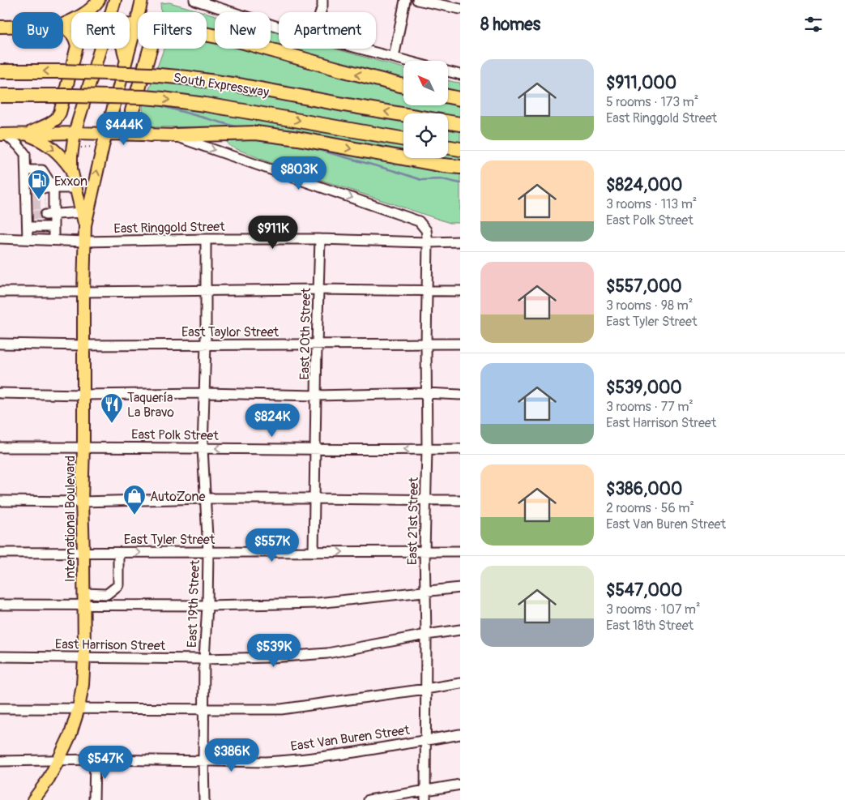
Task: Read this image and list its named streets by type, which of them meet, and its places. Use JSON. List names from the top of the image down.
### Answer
{
  "streets": {
    "highway": ["South Expressway"],
    "main road": ["International Boulevard"],
    "street": [
      "East Ringgold Street",
      "East Taylor Street",
      "East 20th Street",
      "East Polk Street",
      "East 21st Street",
      "East Tyler Street",
      "East 19th Street",
      "East Harrison Street",
      "East Van Buren Street"
    ]
  },
  "crossings": [
    ["East Ringgold Street", "East 20th Street"],
    ["East Ringgold Street", "International Boulevard"],
    ["East Ringgold Street", "East 21st Street"],
    ["East Ringgold Street", "East 19th Street"],
    ["East Taylor Street", "East 20th Street"],
    ["East Taylor Street", "International Boulevard"],
    ["East Taylor Street", "East 21st Street"],
    ["East Taylor Street", "East 19th Street"],
    ["East 20th Street", "East Polk Street"],
    ["East 20th Street", "East Tyler Street"],
    ["East Polk Street", "International Boulevard"],
    ["East Polk Street", "East 21st Street"],
    ["East Polk Street", "East 19th Street"],
    ["International Boulevard", "East Tyler Street"],
    ["International Boulevard", "East Harrison Street"],
    ["International Boulevard", "East Van Buren Street"],
    ["East 21st Street", "East Tyler Street"],
    ["East 21st Street", "East Harrison Street"],
    ["East 21st Street", "East Van Buren Street"],
    ["East Tyler Street", "East 19th Street"],
    ["East 19th Street", "East Harrison Street"],
    ["East 19th Street", "East Van Buren Street"]
  ],
  "places": {
    "fuel station": ["Exxon"],
    "restaurant": ["Taquería La Bravo"],
    "shop": ["AutoZone"]
  },
  "north": "top left",
  "page": {
    "heading": "8 homes",
    "chip": [
      "Buy",
      "Rent",
      "Filters",
      "New",
      "Apartment"
    ],
    "list": [
      {
        "name": "$911,000",
        "note": "5 rooms · 173 m² · East Ringgold Street"
      },
      {
        "name": "$824,000",
        "note": "3 rooms · 113 m² · East Polk Street"
      },
      {
        "name": "$557,000",
        "note": "3 rooms · 98 m² · East Tyler Street"
      },
      {
        "name": "$539,000",
        "note": "3 rooms · 77 m² · East Harrison Street"
      },
      {
        "name": "$386,000",
        "note": "2 rooms · 56 m² · East Van Buren Street"
      },
      {
        "name": "$547,000",
        "note": "3 rooms · 107 m² · East 18th Street"
      }
    ],
    "price": [
      "$444K",
      "$803K",
      "$911K",
      "$824K",
      "$557K",
      "$539K",
      "$386K",
      "$547K"
    ]
  }
}
